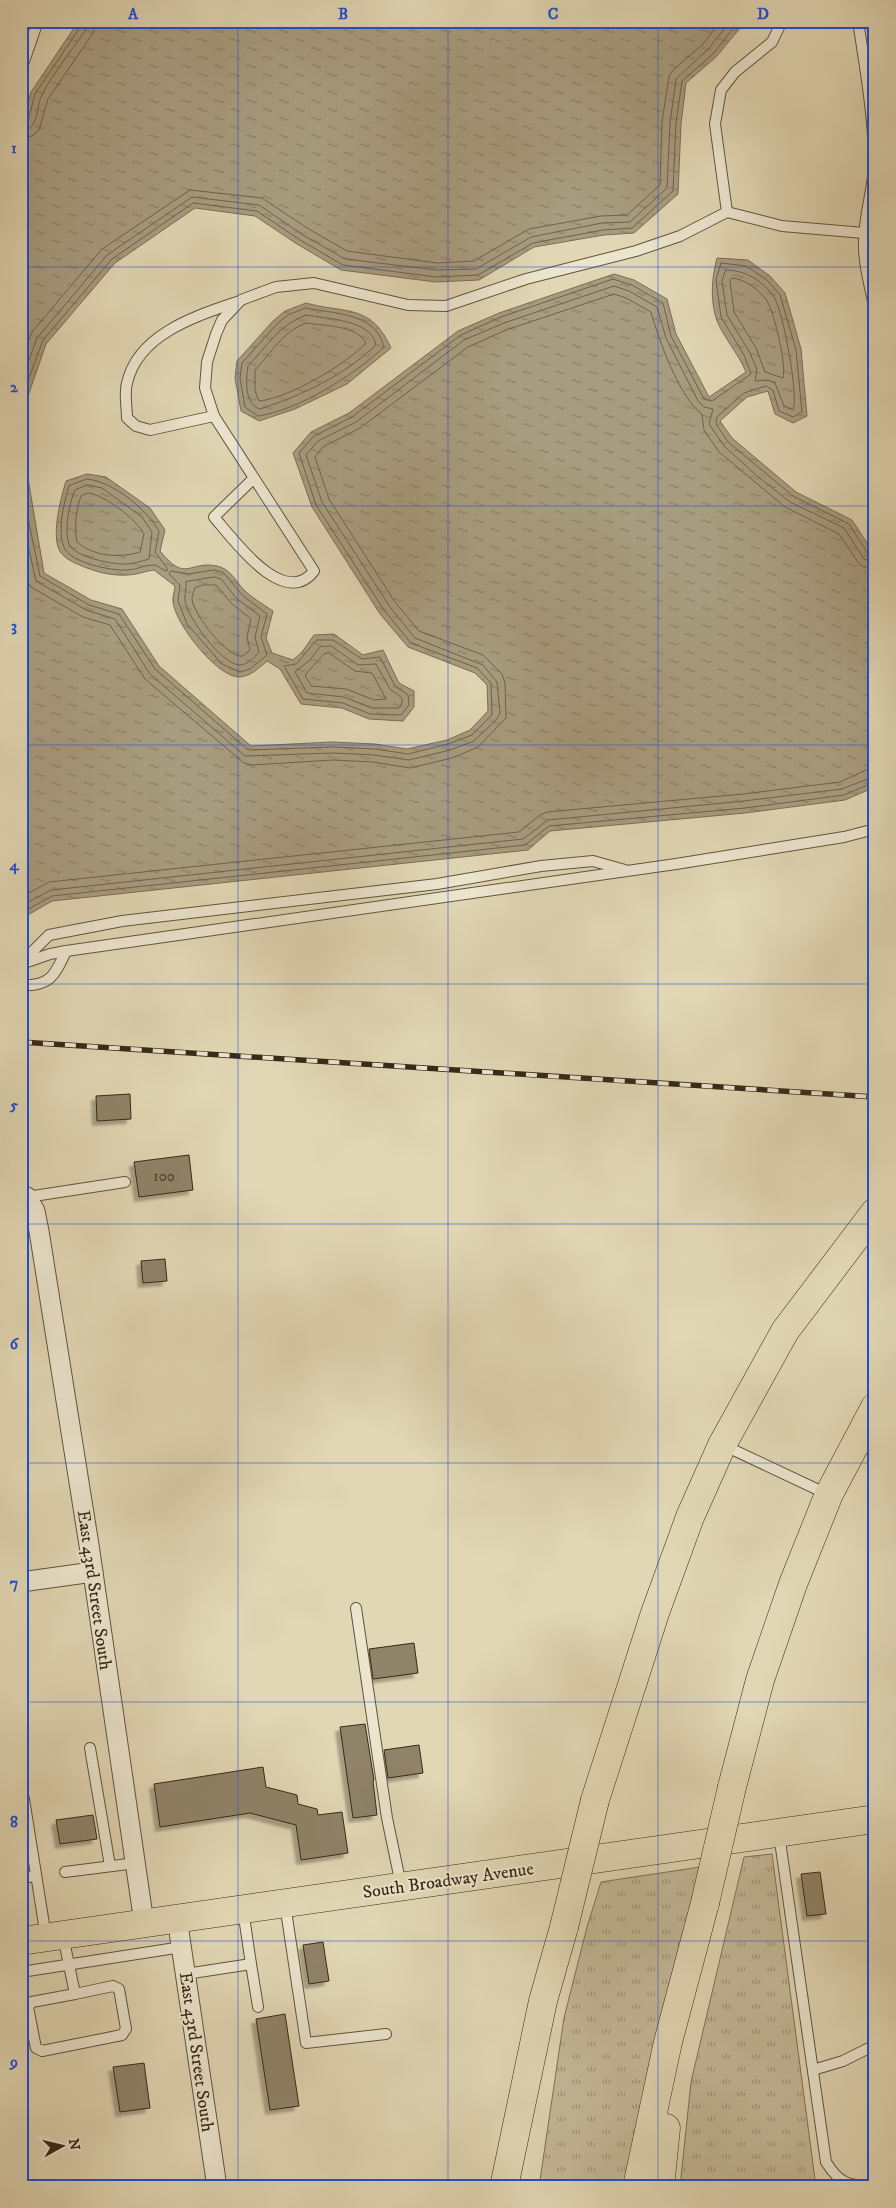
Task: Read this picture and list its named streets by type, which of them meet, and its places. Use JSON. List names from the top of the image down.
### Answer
{
  "streets": {
    "main road": ["South Broadway Avenue"],
    "street": ["East 43rd Street South"]
  },
  "crossings": [
    ["East 43rd Street South", "South Broadway Avenue"]
  ],
  "house_numbers": ["100"],
  "north": "right",
  "grid": {
    "columns": [
      "A",
      "B",
      "C",
      "D"
    ],
    "rows": [
      "1",
      "2",
      "3",
      "4",
      "5",
      "6",
      "7",
      "8",
      "9"
    ]
  }
}
